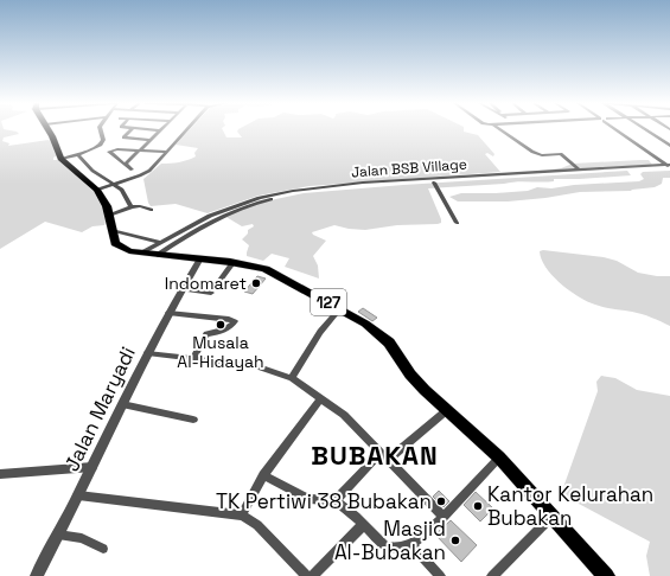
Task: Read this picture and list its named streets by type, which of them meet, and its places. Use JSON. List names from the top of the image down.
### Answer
{
  "streets": {
    "main road": ["127"],
    "street": ["Jalan BSB Village", "Jalan Maryadi"]
  },
  "crossings": [
    ["Jalan BSB Village", "127"],
    ["127", "Jalan Maryadi"]
  ],
  "districts": ["BUBAKAN"],
  "places": [
    "Indomaret",
    "Musala Al-Hidayah",
    "TK Pertiwi 38 Bubakan",
    "Kantor Kelurahan Bubakan",
    "Masjid Al-Bubakan"
  ]
}
